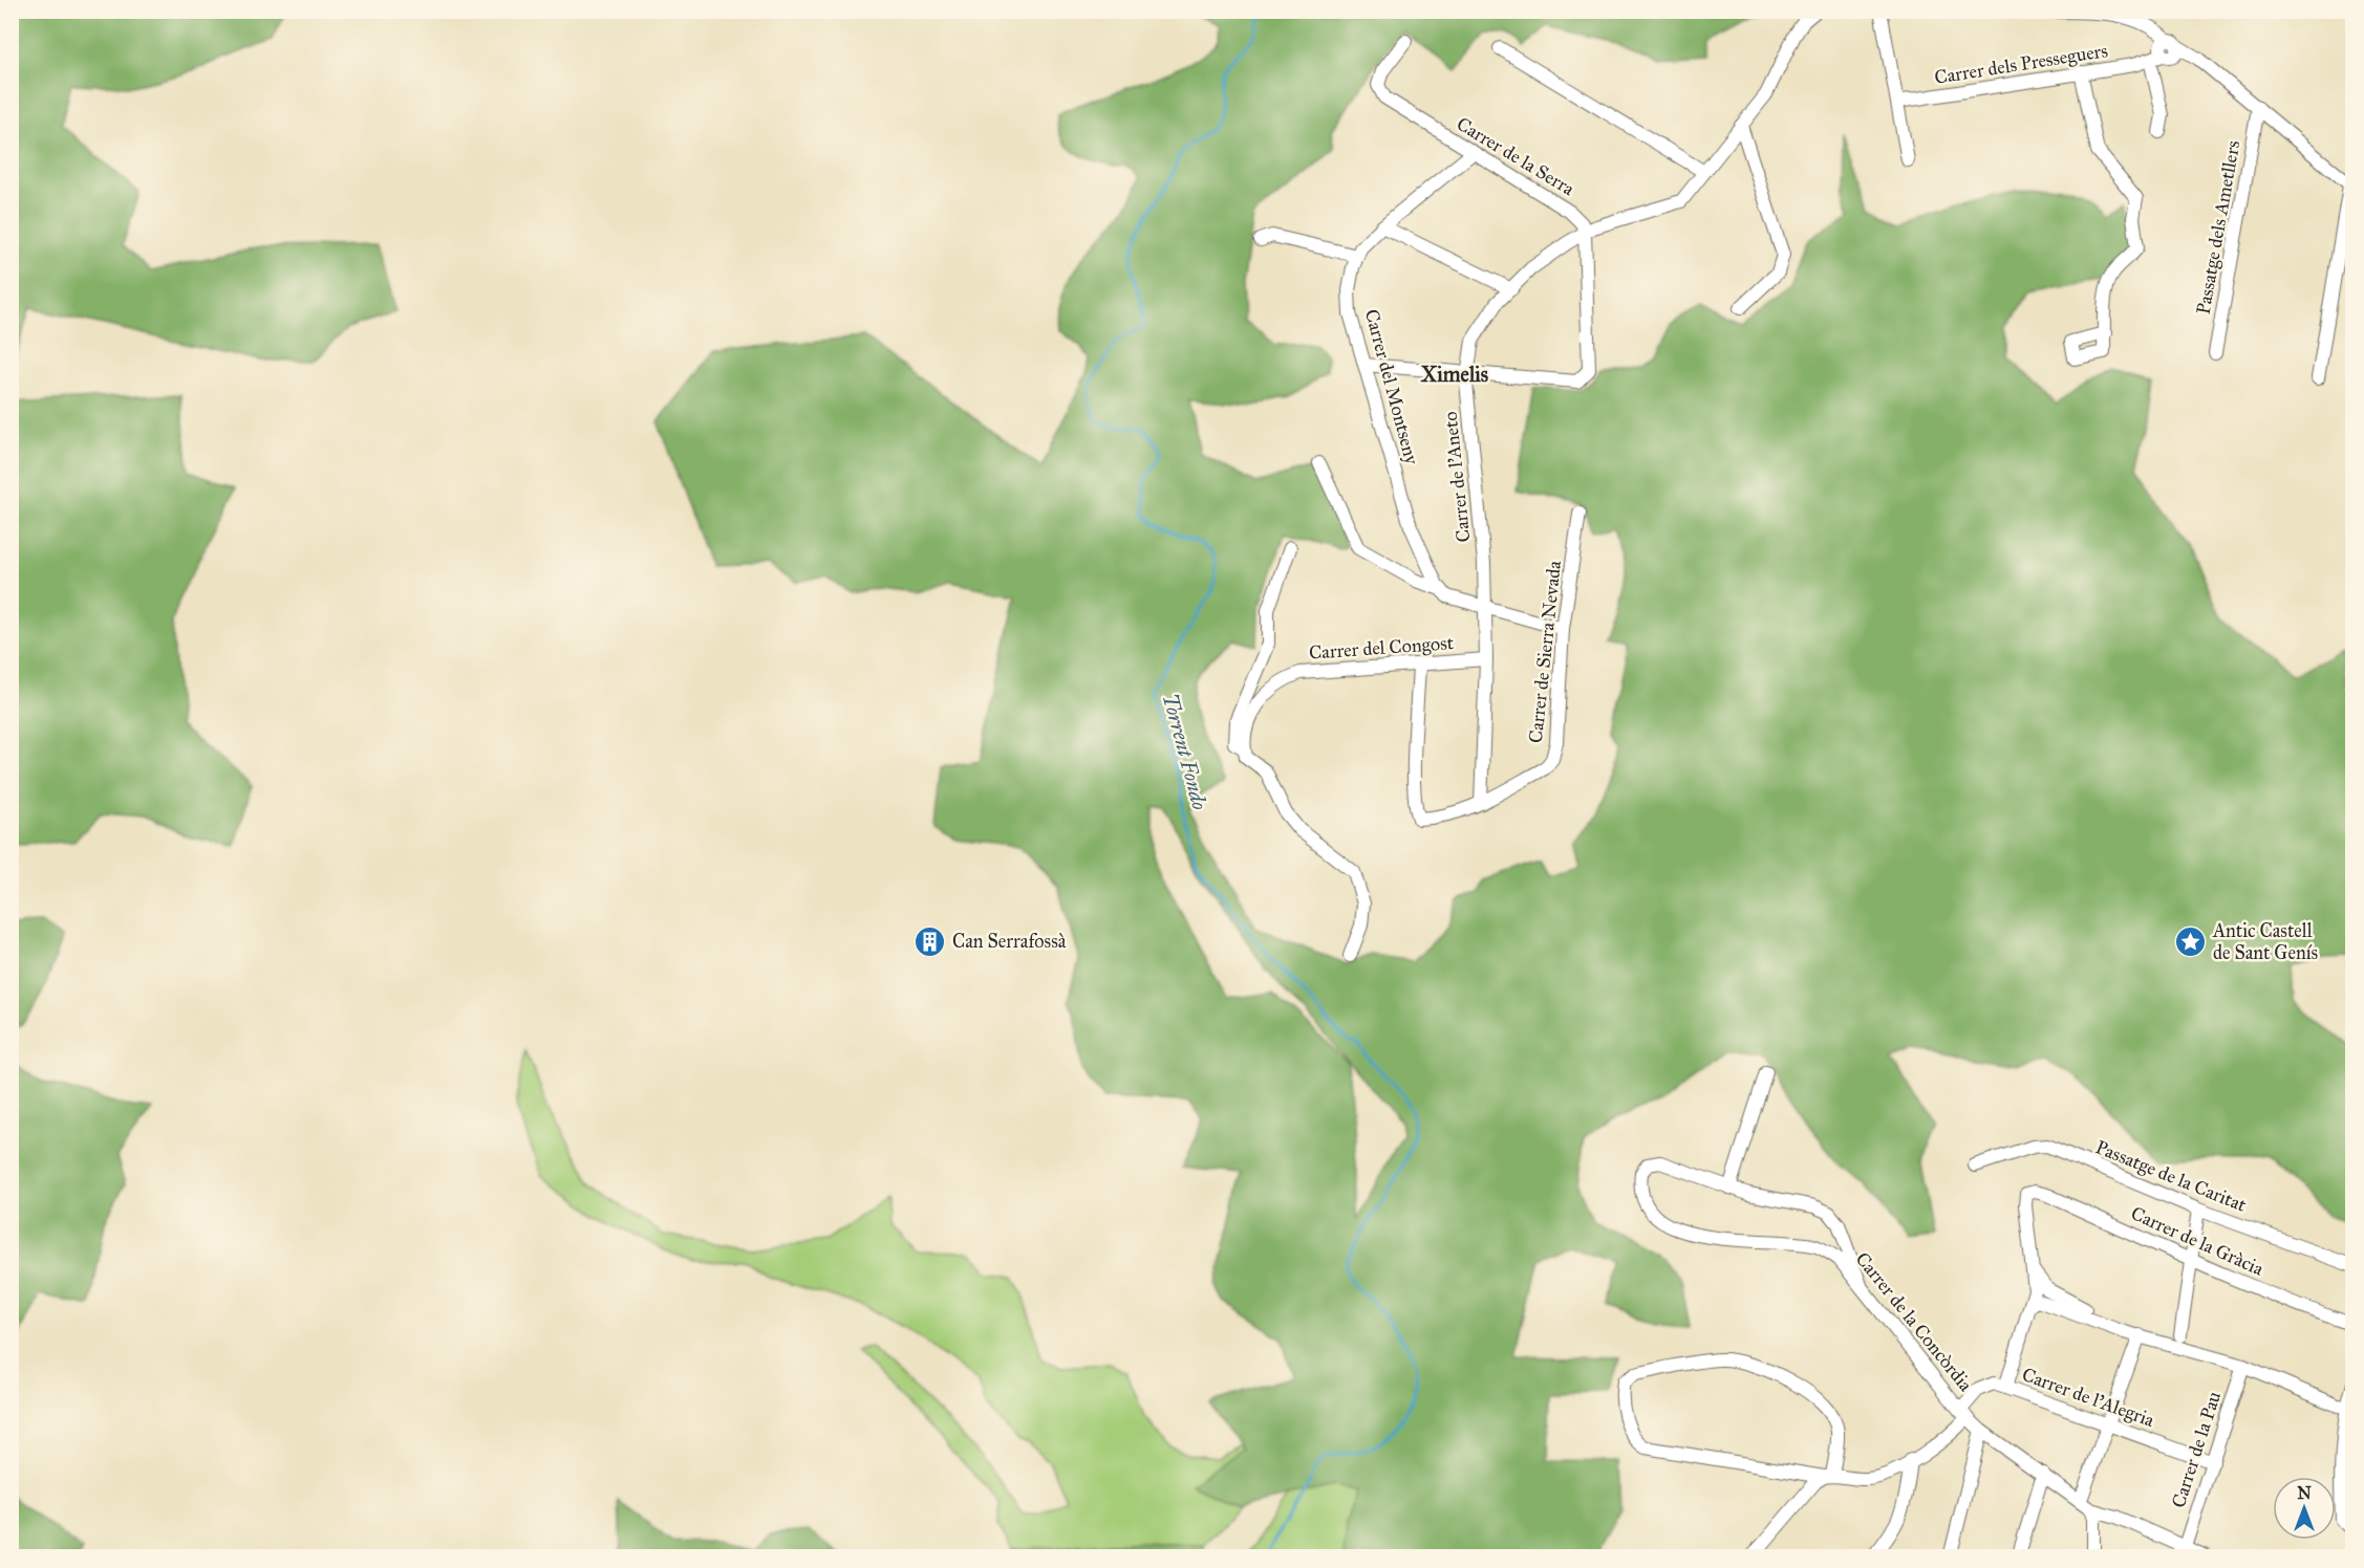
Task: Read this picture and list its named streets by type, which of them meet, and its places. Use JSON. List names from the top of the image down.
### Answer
{
  "streets": {
    "street": [
      "Carrer dels Presseguers",
      "Carrer de la Serra",
      "Passatge dels Ametllers",
      "Carrer del Montseny",
      "Carrer de l'Aneto",
      "Carrer del Congost",
      "Carrer de Sierra Nevada",
      "Passatge de la Caritat",
      "Carrer de la Gràcia",
      "Carrer de la Concòrdia",
      "Carrer de l'Alegria",
      "Carrer de la Pau"
    ]
  },
  "crossings": [
    ["Carrer de la Serra", "Carrer del Montseny"],
    ["Carrer de la Serra", "Carrer de l'Aneto"],
    ["Carrer de l'Aneto", "Carrer del Congost"],
    ["Carrer de l'Aneto", "Carrer de Sierra Nevada"],
    ["Carrer del Congost", "Carrer de Sierra Nevada"],
    ["Carrer de la Concòrdia", "Carrer de l'Alegria"],
    ["Carrer de la Concòrdia", "Carrer de la Pau"],
    ["Carrer de l'Alegria", "Carrer de la Pau"]
  ],
  "districts": ["Ximelis"],
  "water": ["Torrent Fondo"],
  "places": {
    "building": ["Can Serrafossà"],
    "place": ["Antic Castell de Sant Genís"]
  },
  "north": "top"
}
